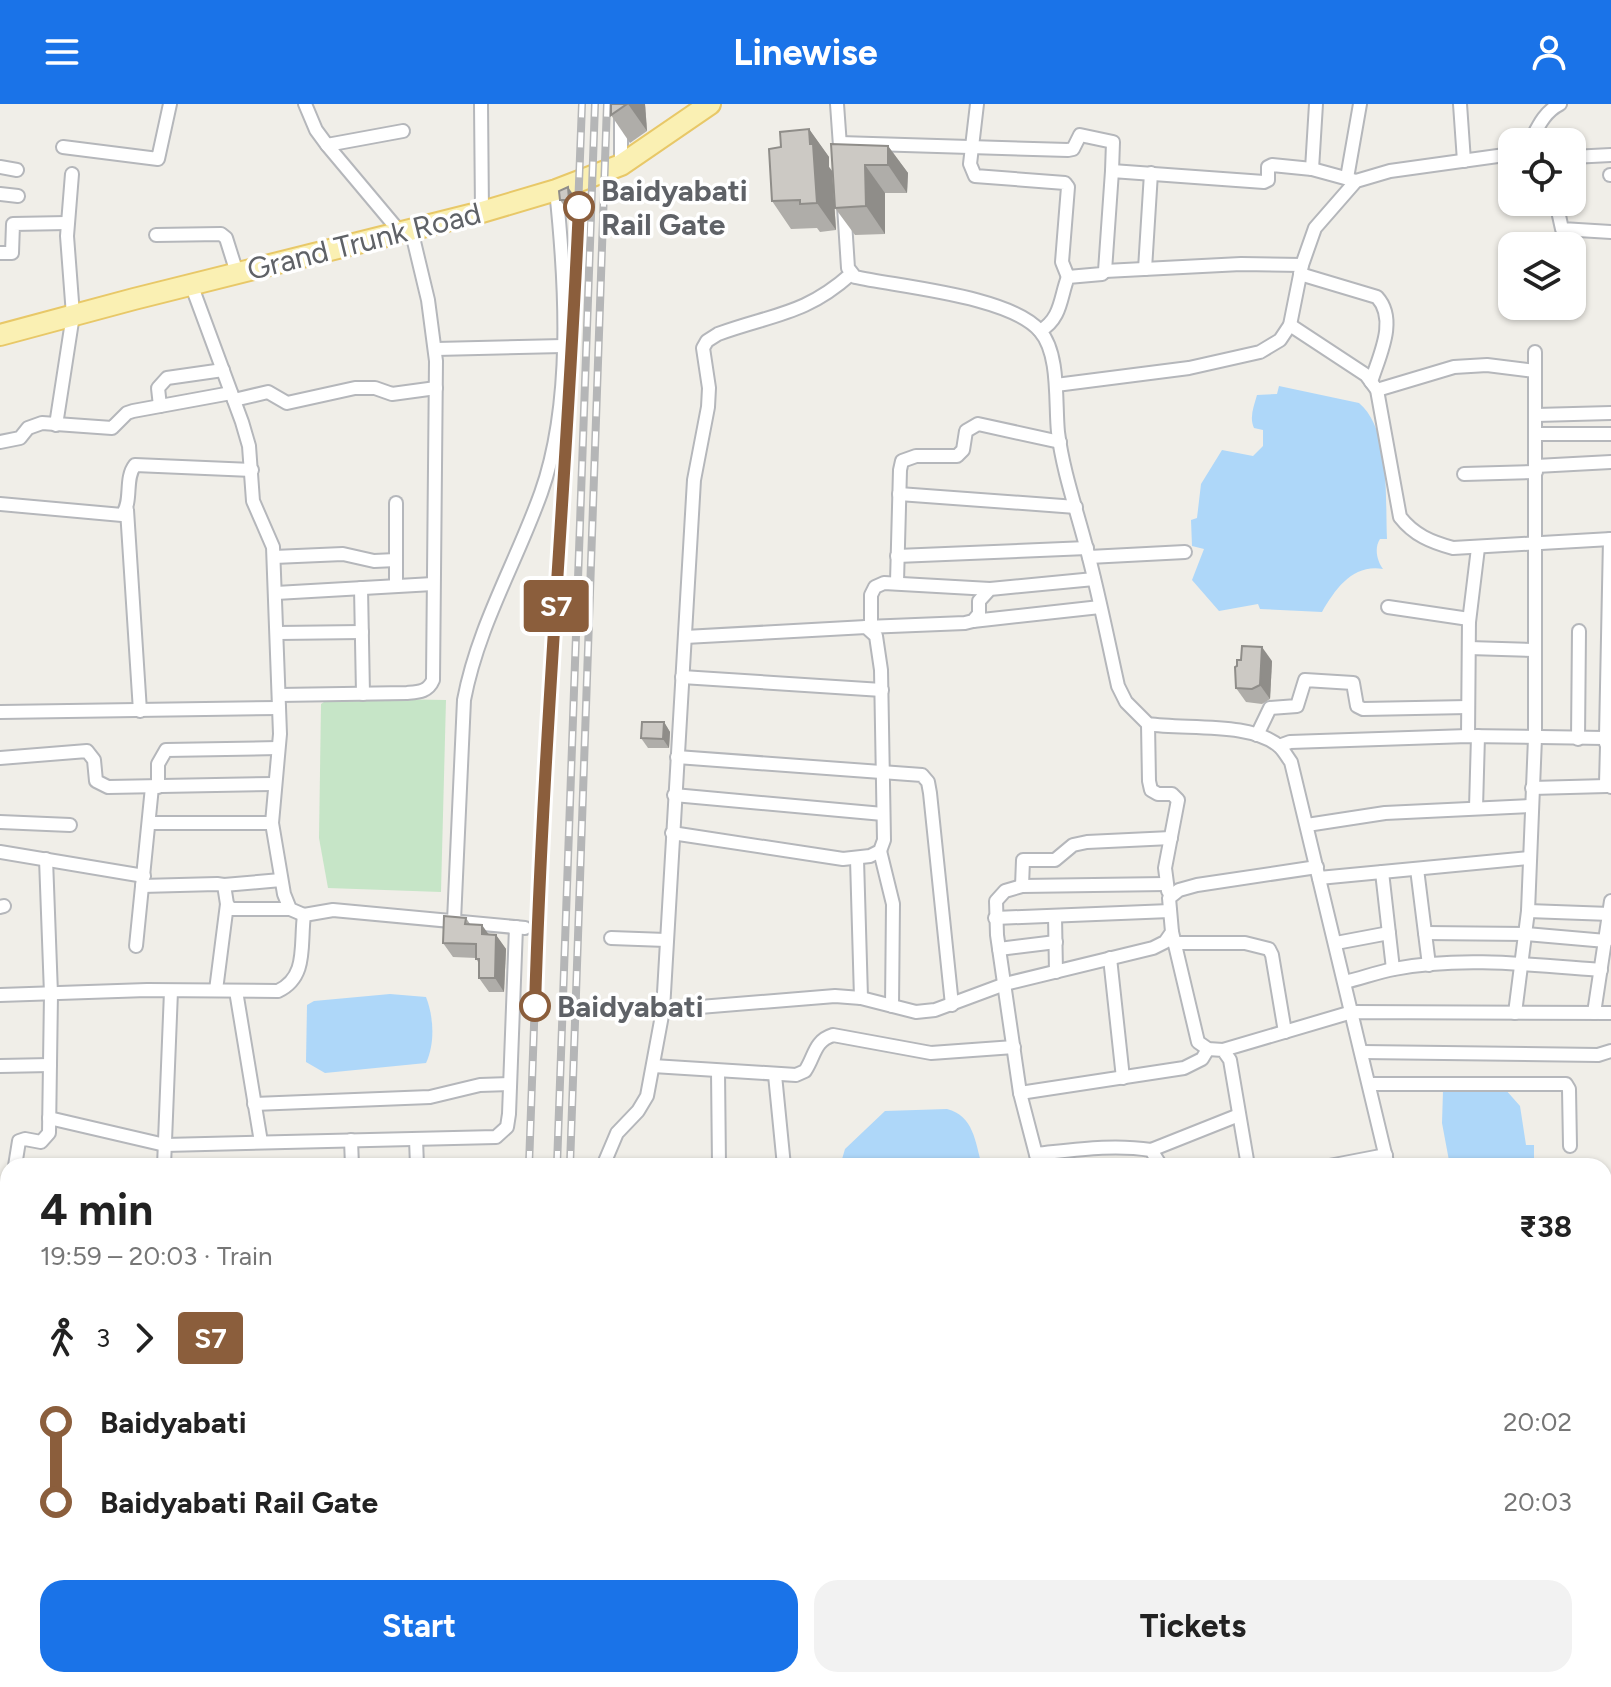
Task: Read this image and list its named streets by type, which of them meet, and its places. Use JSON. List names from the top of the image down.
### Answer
{
  "streets": {
    "main road": ["Grand Trunk Road"]
  },
  "places": ["Baidyabati Rail Gate", "Baidyabati"],
  "page": {
    "header": "Linewise",
    "on_map": "S7",
    "heading": ["4 min", "19:59 – 20:03 · Train", "₹38"],
    "legs": ["3", "S7"],
    "list": [
      {
        "name": "Baidyabati",
        "value": "20:02"
      },
      {
        "name": "Baidyabati Rail Gate",
        "value": "20:03"
      }
    ],
    "buttons": ["Start", "Tickets"]
  }
}
